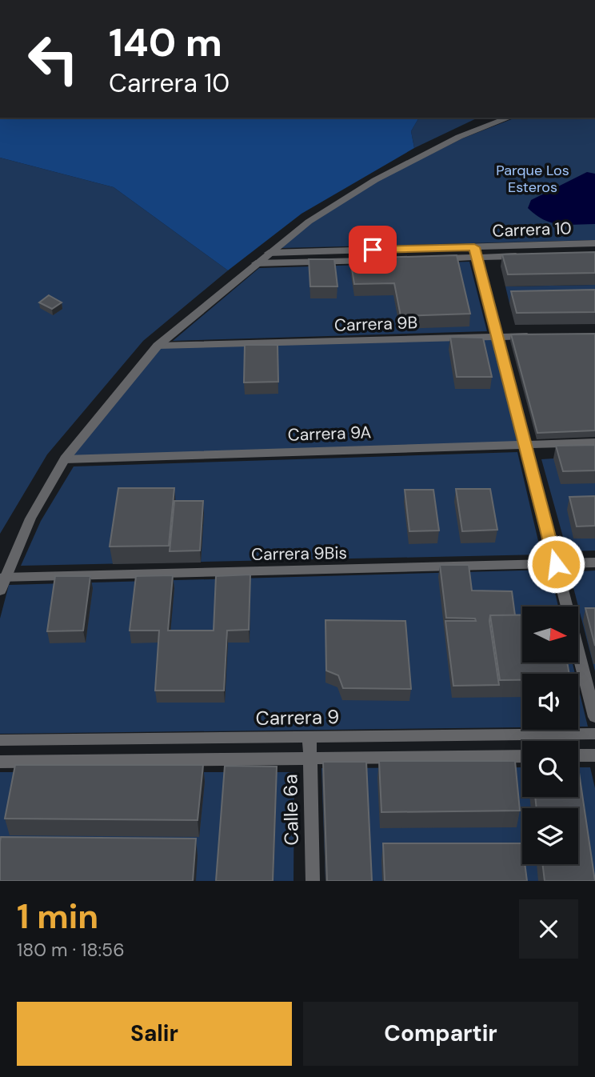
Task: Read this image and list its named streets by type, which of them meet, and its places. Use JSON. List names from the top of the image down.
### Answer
{
  "streets": {
    "street": [
      "Carrera 10",
      "Carrera 9B",
      "Carrera 9A",
      "Carrera 9Bis",
      "Carrera 9",
      "Calle 6a"
    ]
  },
  "crossings": [
    ["Carrera 9", "Calle 6a"]
  ],
  "parks": ["Parque Los Esteros"],
  "north": "right",
  "page": {
    "turn": ["140 m", "Carrera 10"],
    "heading": ["1 min", "180 m · 18:56"],
    "buttons": ["Salir", "Compartir"]
  }
}
